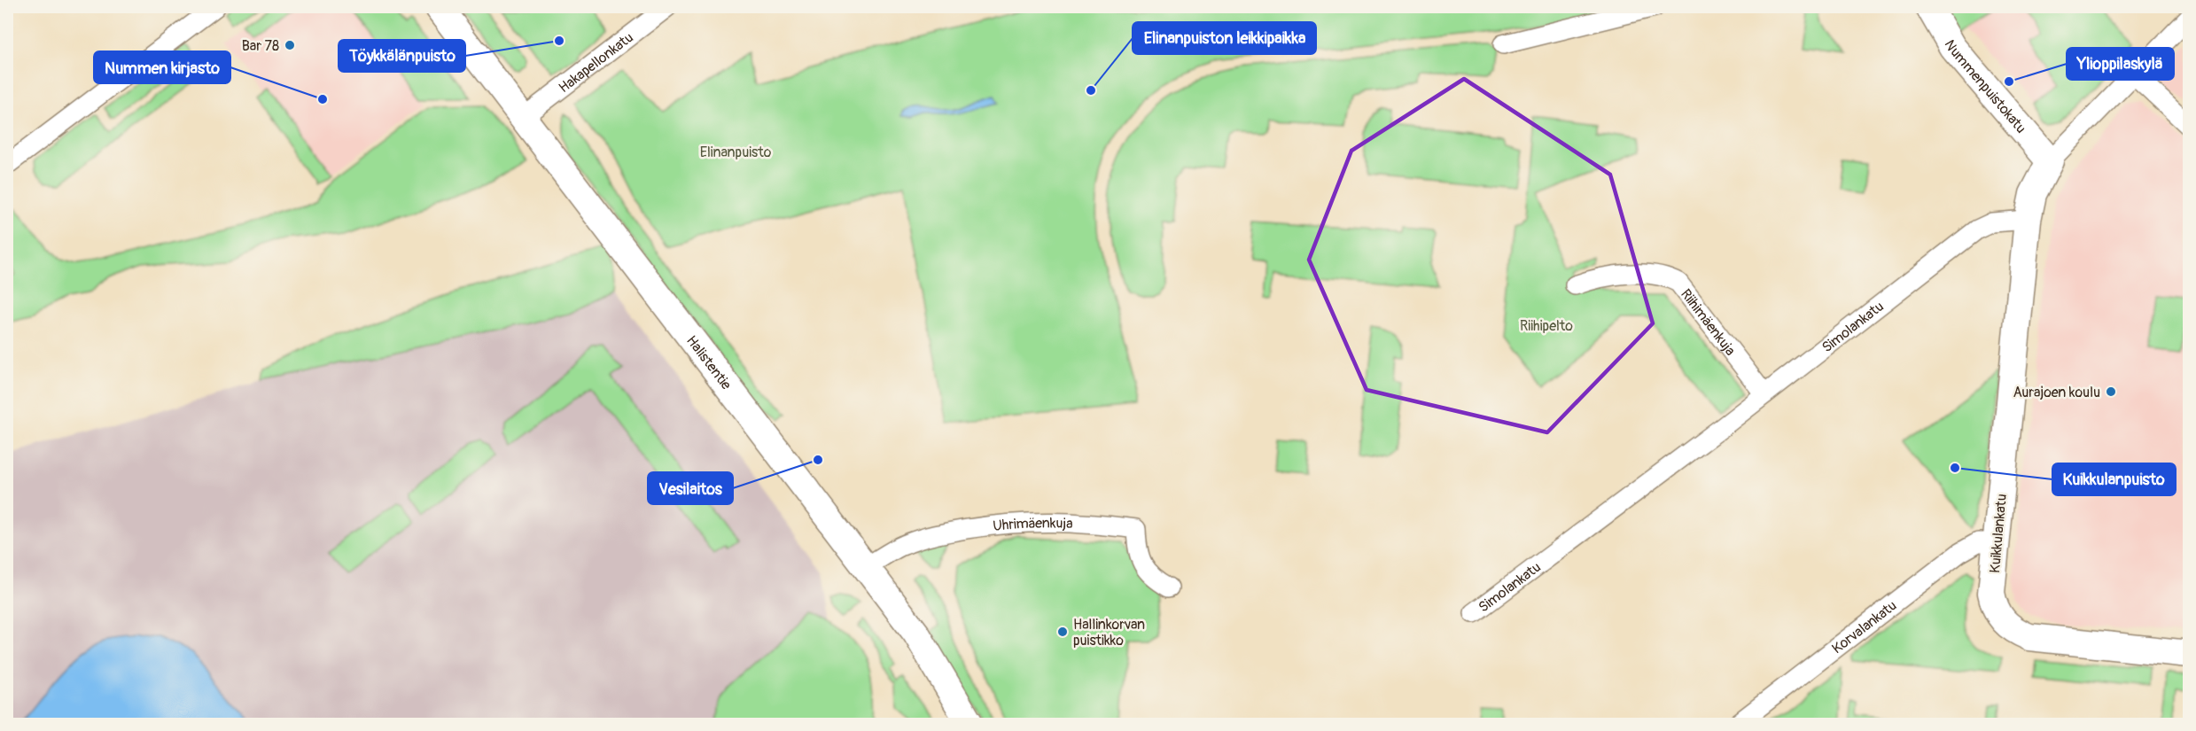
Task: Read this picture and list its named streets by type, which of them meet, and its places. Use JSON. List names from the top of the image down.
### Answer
{
  "streets": {
    "street": [
      "Hakapellonkatu",
      "Nummenpuistokatu",
      "Riihimäenkuja",
      "Simolankatu",
      "Halistentie",
      "Uhrimäenkuja",
      "Kuikkulankatu",
      "Korvalankatu"
    ]
  },
  "crossings": [
    ["Hakapellonkatu", "Halistentie"],
    ["Riihimäenkuja", "Simolankatu"],
    ["Simolankatu", "Kuikkulankatu"],
    ["Halistentie", "Uhrimäenkuja"],
    ["Kuikkulankatu", "Korvalankatu"]
  ],
  "parks": ["Elinanpuisto", "Riihipelto"],
  "places": [
    "Töykkälänpuisto",
    "Bar 78",
    "Ylioppilaskylä",
    "Elinanpuiston leikkipaikka",
    "Nummen kirjasto",
    "Aurajoen koulu",
    "Vesilaitos",
    "Kuikkulanpuisto",
    "Hallinkorvan puistikko"
  ]
}
